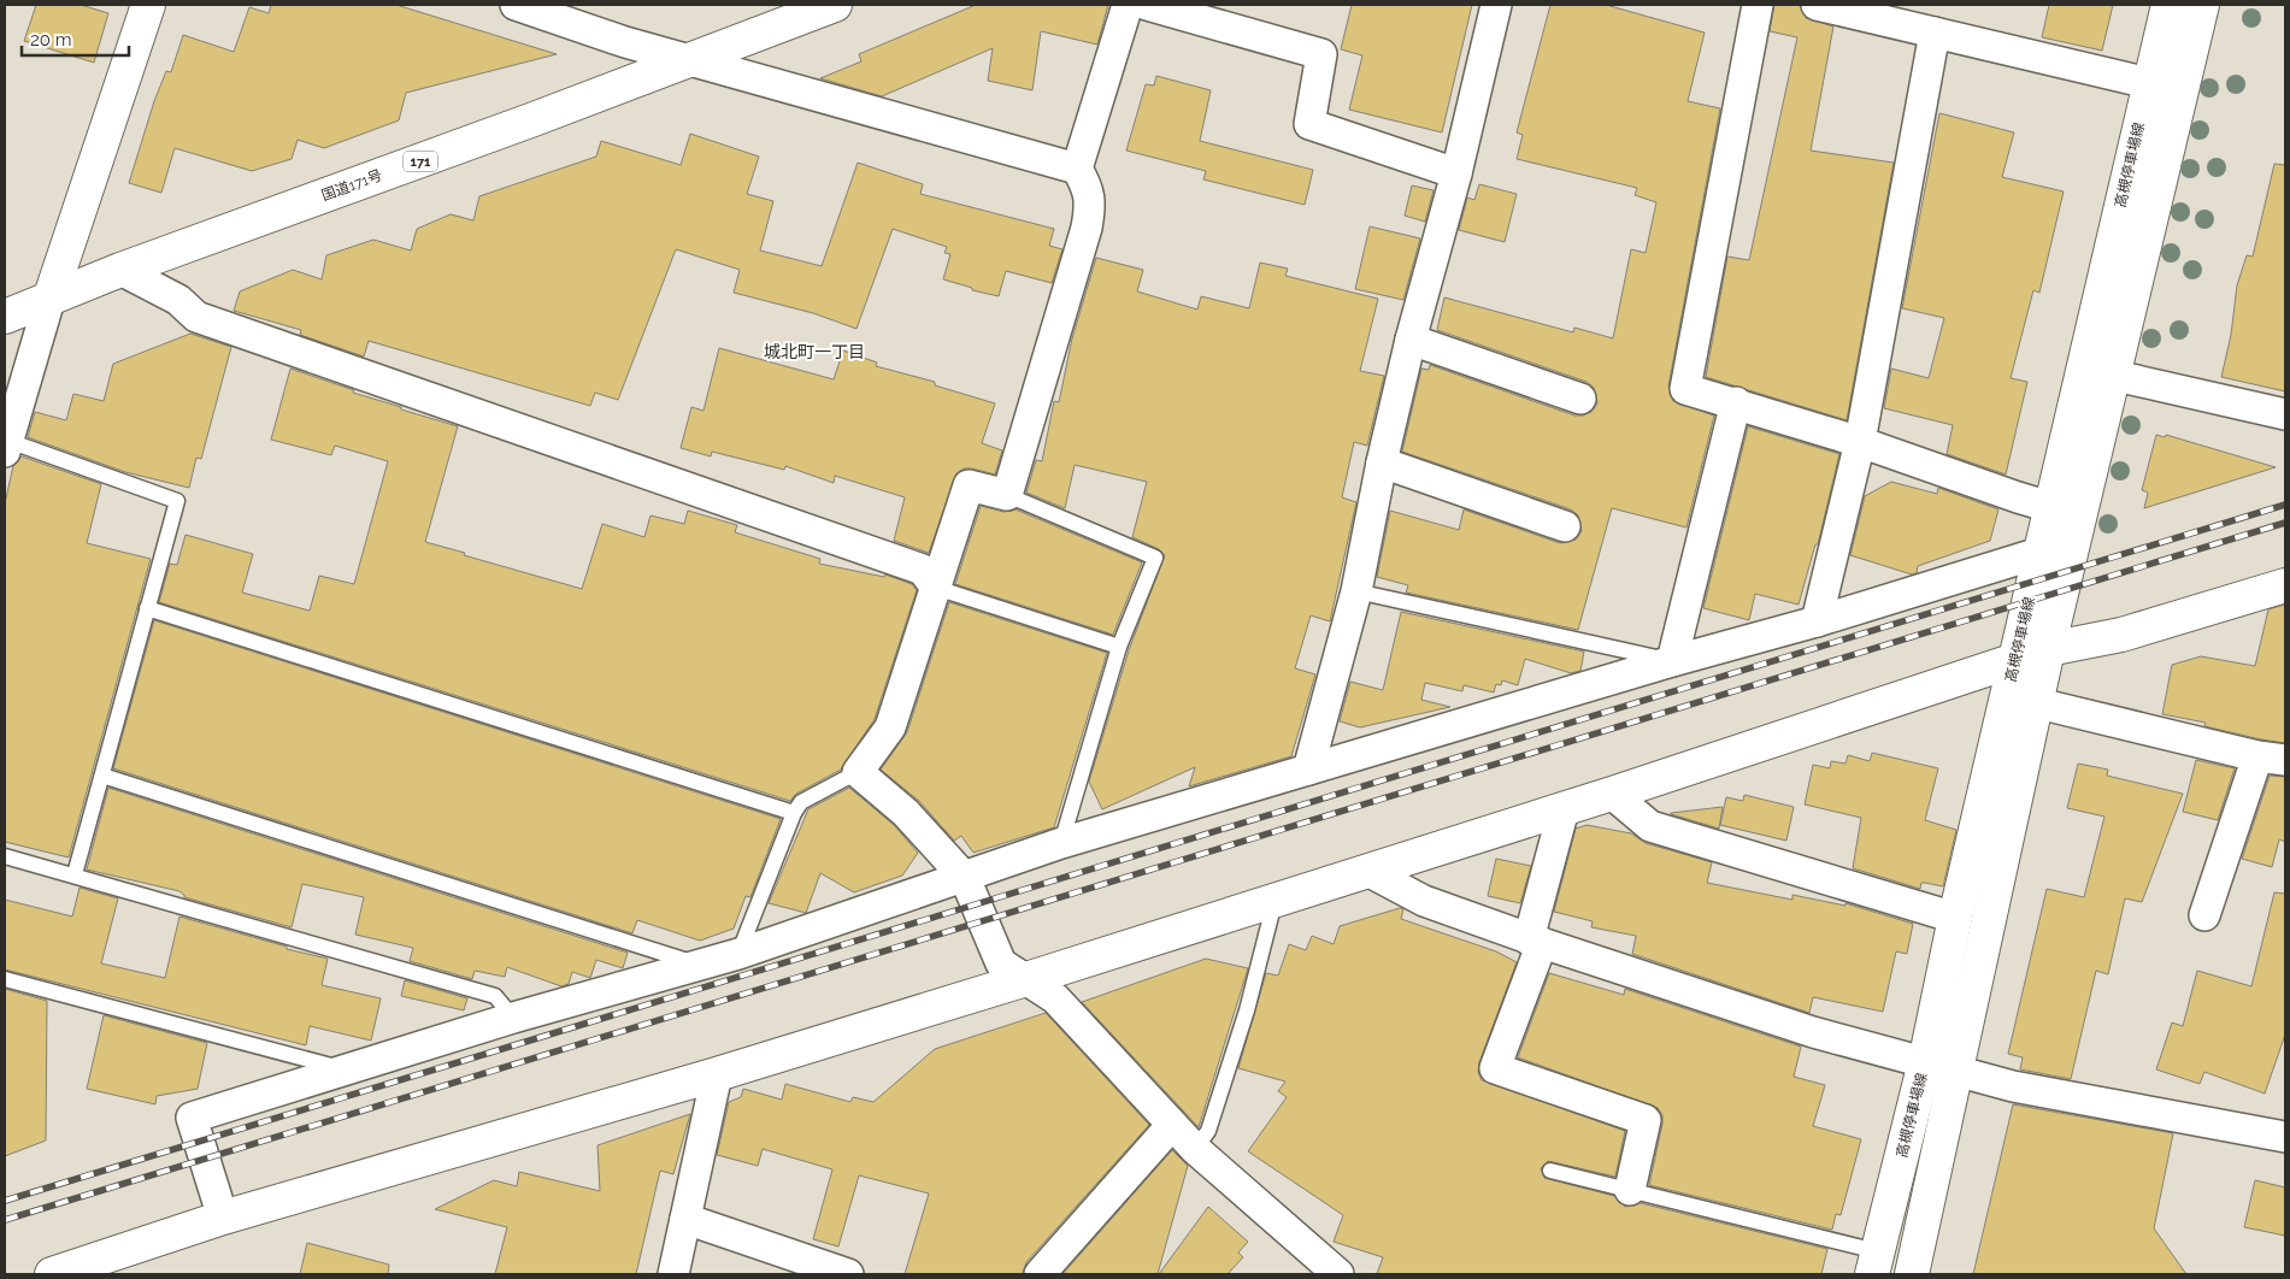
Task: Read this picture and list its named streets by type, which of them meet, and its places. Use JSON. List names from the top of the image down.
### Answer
{
  "streets": {
    "main road": ["171", "高槻停車場線", "国道171号"]
  },
  "districts": ["城北町一丁目"],
  "scale_bar": "20 m"
}
